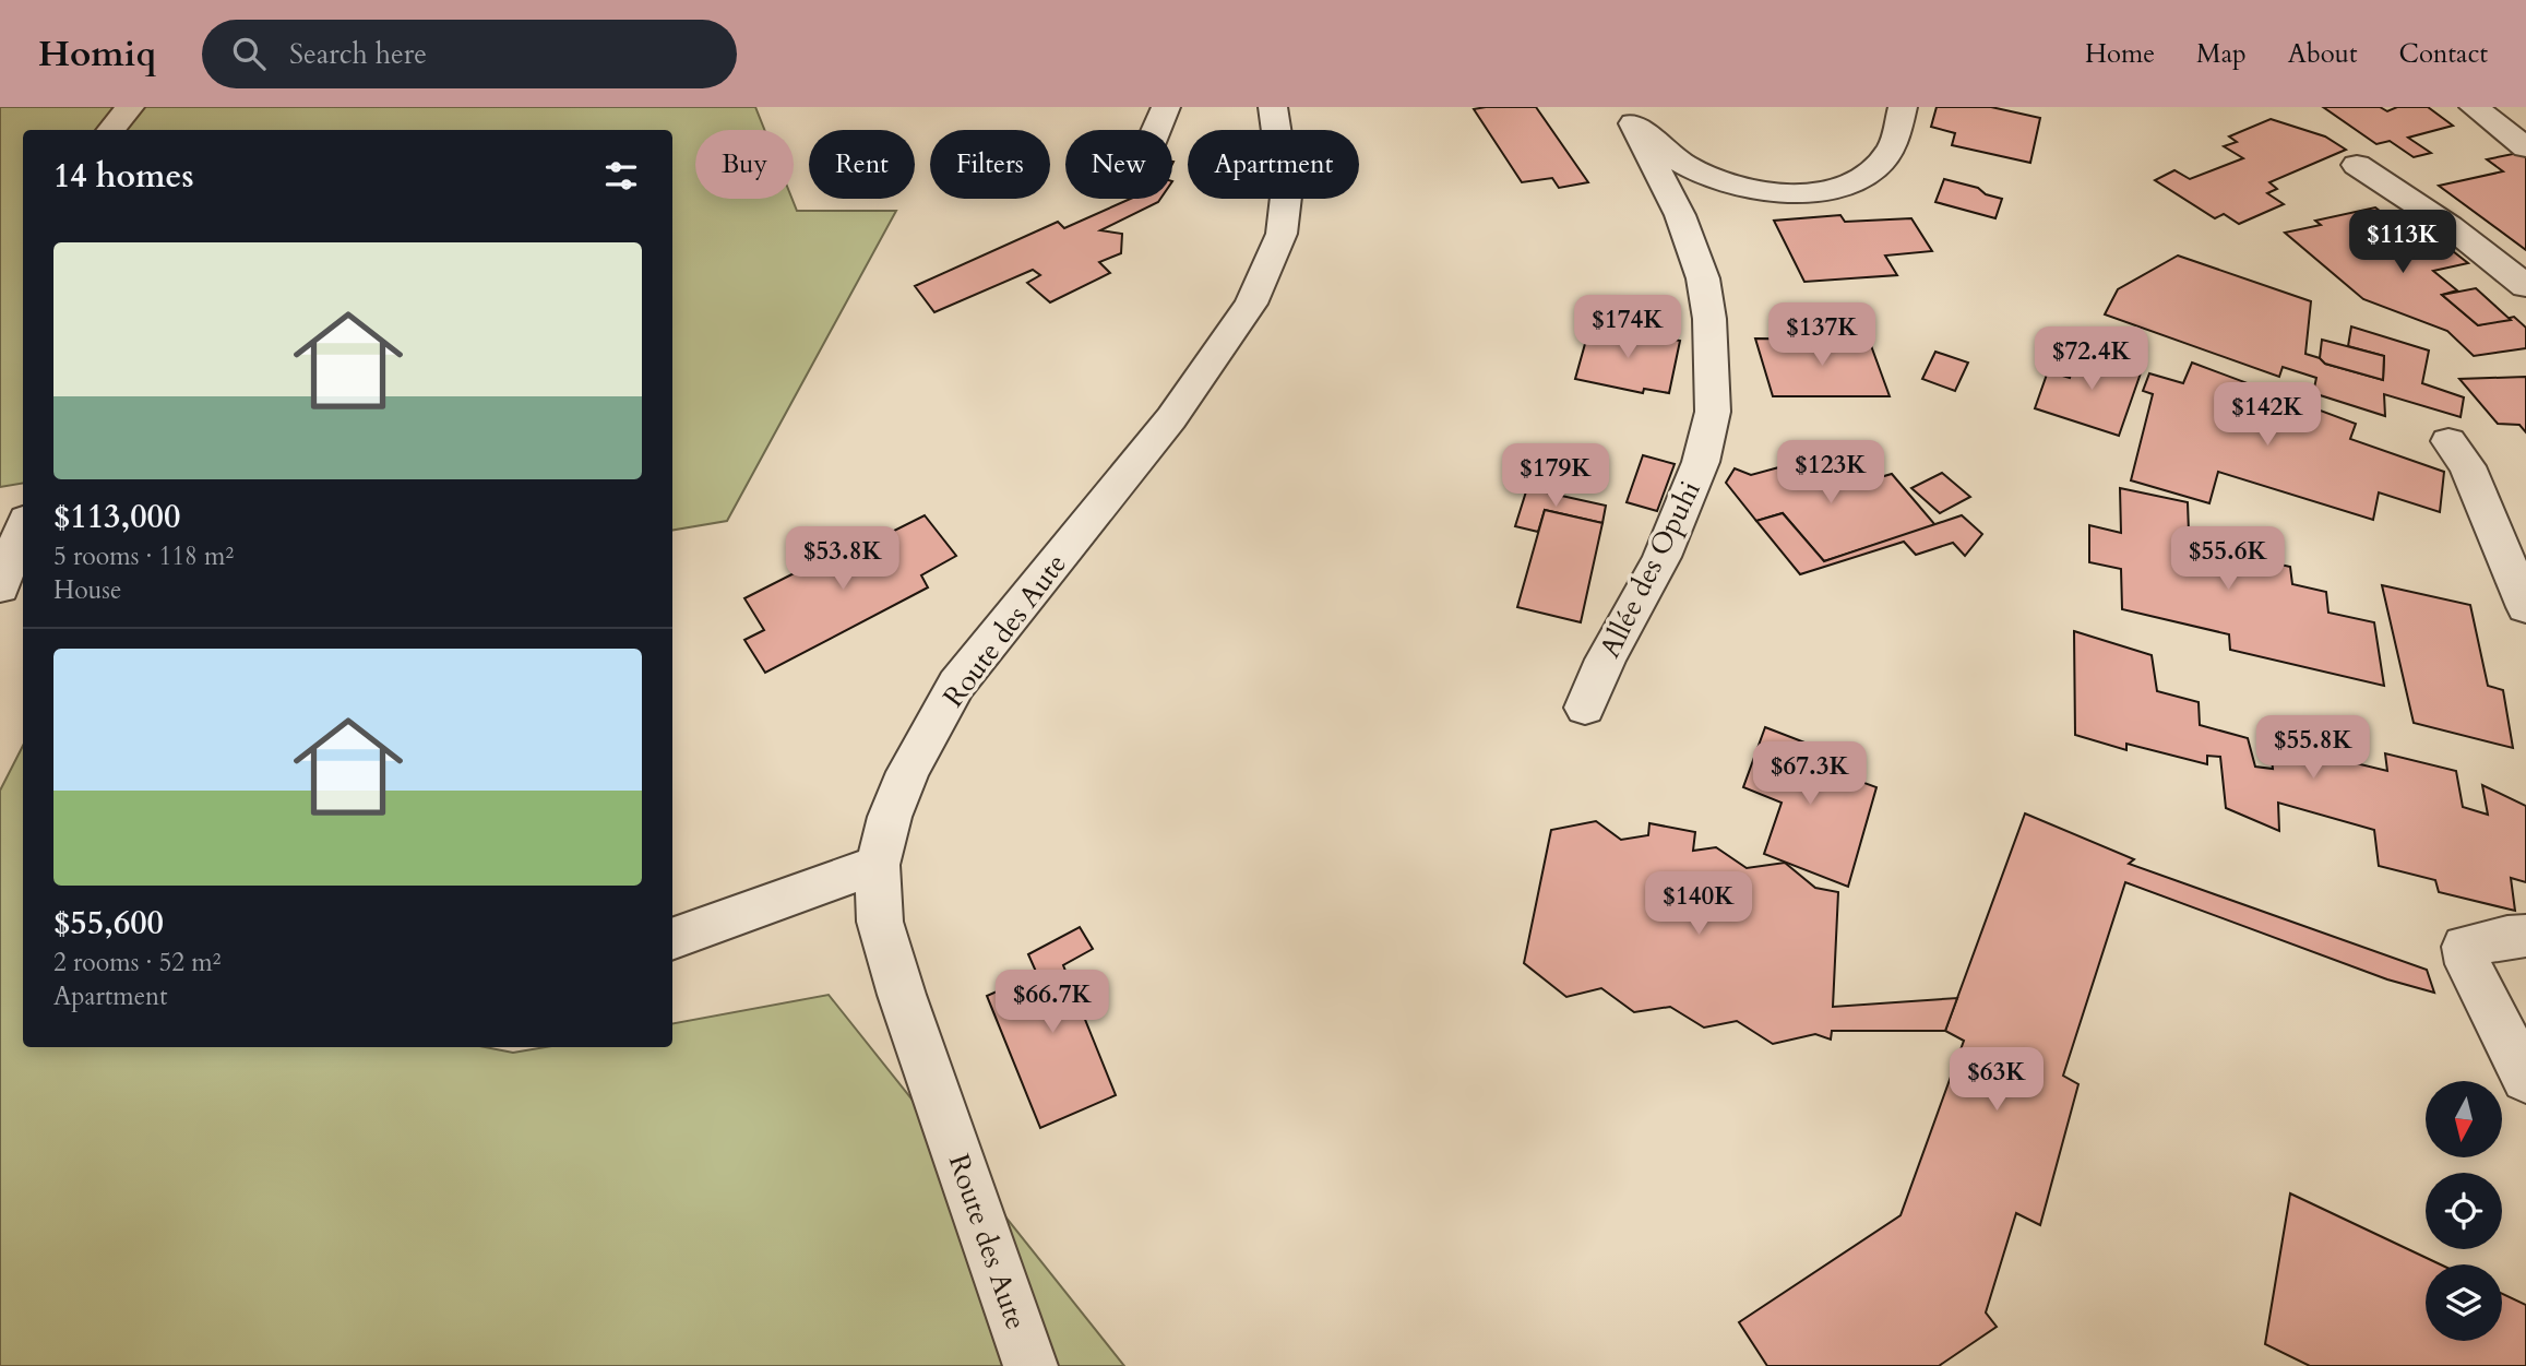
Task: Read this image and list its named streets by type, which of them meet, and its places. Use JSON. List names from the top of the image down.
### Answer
{
  "streets": {
    "street": ["Allée des Opuhi", "Route des Aute"]
  },
  "north": "bottom",
  "page": {
    "header": "Homiq",
    "search": "Search here",
    "nav": [
      "Home",
      "Map",
      "About",
      "Contact"
    ],
    "chip": [
      "Buy",
      "Rent",
      "Filters",
      "New",
      "Apartment"
    ],
    "heading": "14 homes",
    "price": [
      "$113K",
      "$174K",
      "$137K",
      "$72.4K",
      "$142K",
      "$123K",
      "$179K",
      "$53.8K",
      "$55.6K",
      "$55.8K",
      "$67.3K",
      "$140K",
      "$66.7K",
      "$63K"
    ],
    "list": [
      {
        "name": "$113,000",
        "note": "5 rooms · 118 m² · House"
      },
      {
        "name": "$55,600",
        "note": "2 rooms · 52 m² · Apartment"
      }
    ]
  }
}
